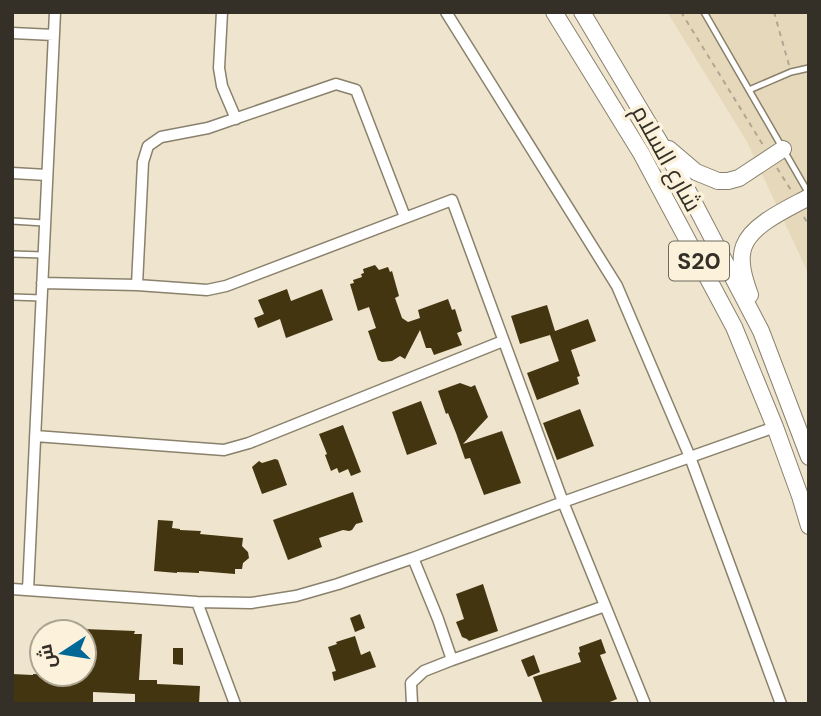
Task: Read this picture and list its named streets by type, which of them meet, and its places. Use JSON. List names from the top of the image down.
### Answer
{
  "streets": {
    "main road": ["شارع السلام", "S20"]
  },
  "north": "left"
}
